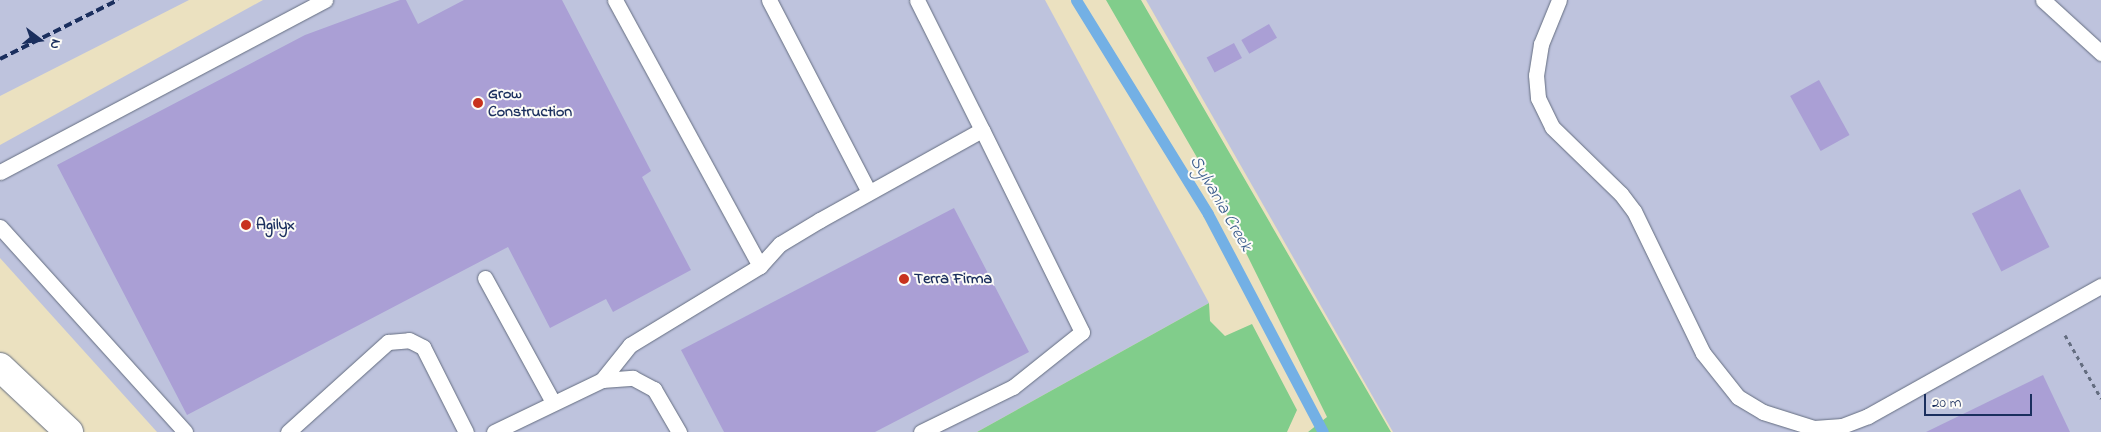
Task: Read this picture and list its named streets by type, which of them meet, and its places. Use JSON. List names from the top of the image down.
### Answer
{
  "water": ["Sylvania Creek"],
  "places": ["Grow Construction", "Agilyx", "Terra Firma"],
  "scale_bar": "20 m",
  "north": "right"
}
